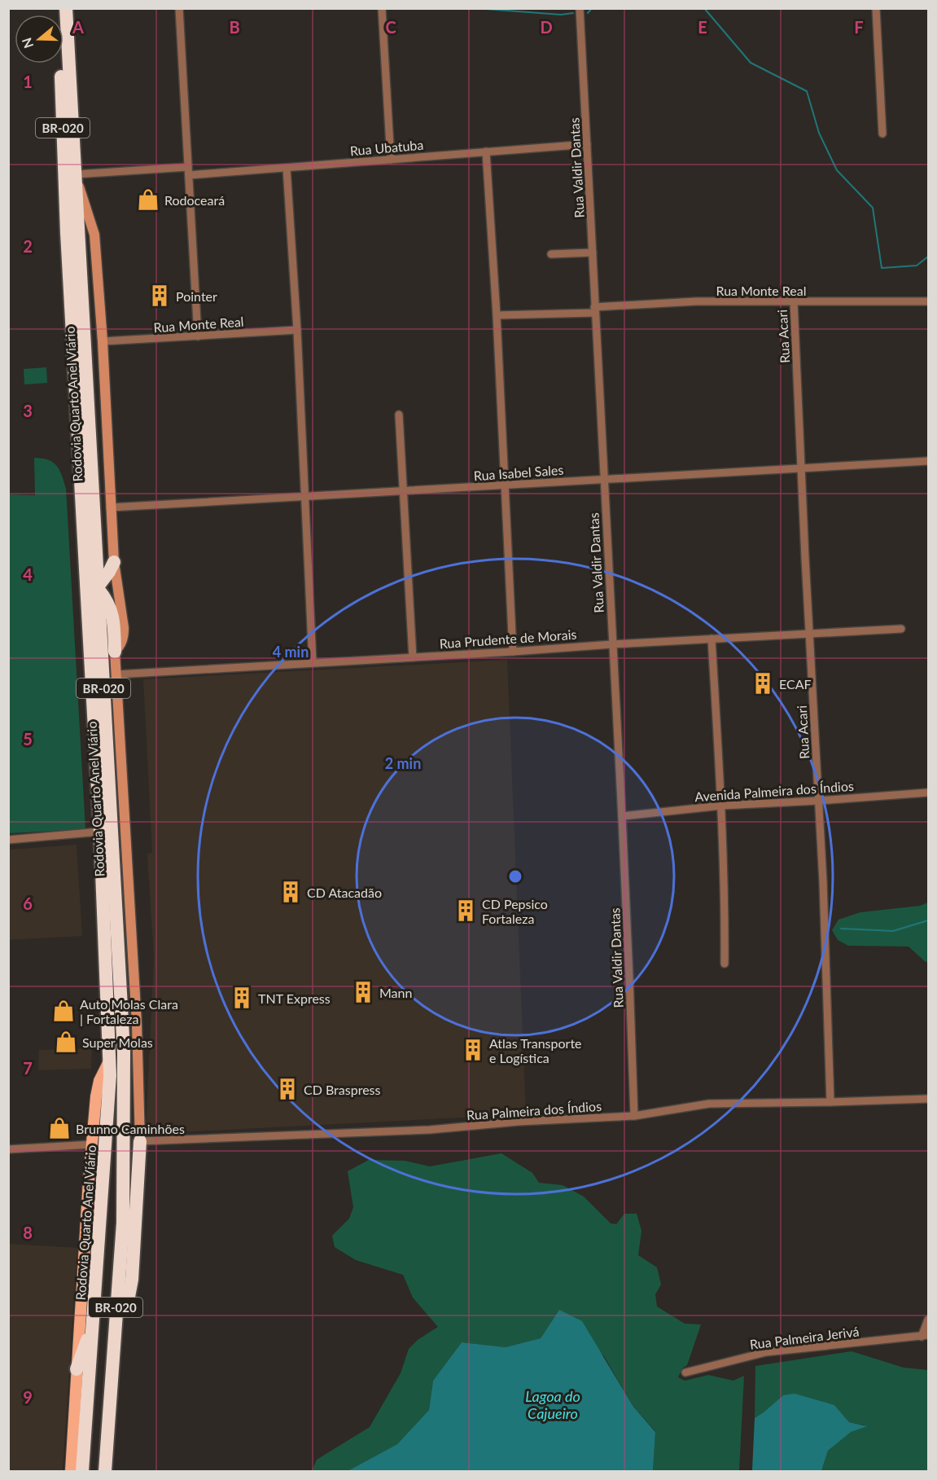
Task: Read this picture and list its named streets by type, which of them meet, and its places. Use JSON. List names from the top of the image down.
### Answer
{
  "streets": {
    "highway": ["BR-020", "Rodovia Quarto Anel Viário"],
    "street": [
      "Rua Ubatuba",
      "Rua Valdir Dantas",
      "Rua Monte Real",
      "Rua Acari",
      "Rua Isabel Sales",
      "Rua Prudente de Morais",
      "Avenida Palmeira dos Índios",
      "Rua Palmeira dos Índios",
      "Rua Palmeira Jerivá"
    ]
  },
  "crossings": [
    ["BR-020", "Rodovia Quarto Anel Viário"],
    ["Rua Ubatuba", "Rua Valdir Dantas"],
    ["Rua Ubatuba", "Rodovia Quarto Anel Viário"],
    ["Rua Valdir Dantas", "Rua Monte Real"],
    ["Rua Valdir Dantas", "Rua Isabel Sales"],
    ["Rua Valdir Dantas", "Rua Prudente de Morais"],
    ["Rua Valdir Dantas", "Avenida Palmeira dos Índios"],
    ["Rua Valdir Dantas", "Rua Palmeira dos Índios"],
    ["Rua Monte Real", "Rua Acari"],
    ["Rua Acari", "Rua Isabel Sales"],
    ["Rua Acari", "Rua Prudente de Morais"],
    ["Rua Acari", "Avenida Palmeira dos Índios"],
    ["Rua Acari", "Rua Palmeira dos Índios"]
  ],
  "water": ["Lagoa do Cajueiro"],
  "places": {
    "shop": [
      "Rodoceará",
      "Auto Molas Clara | Fortaleza",
      "Super Molas",
      "Brunno Caminhões"
    ],
    "building": [
      "Pointer",
      "ECAF",
      "CD Atacadão",
      "CD Pepsico Fortaleza",
      "Mann",
      "TNT Express",
      "Atlas Transporte e Logística",
      "CD Braspress"
    ]
  },
  "north": "left",
  "grid": {
    "columns": [
      "A",
      "B",
      "C",
      "D",
      "E",
      "F"
    ],
    "rows": [
      "1",
      "2",
      "3",
      "4",
      "5",
      "6",
      "7",
      "8",
      "9"
    ]
  },
  "rings": ["4 min", "2 min"]
}
